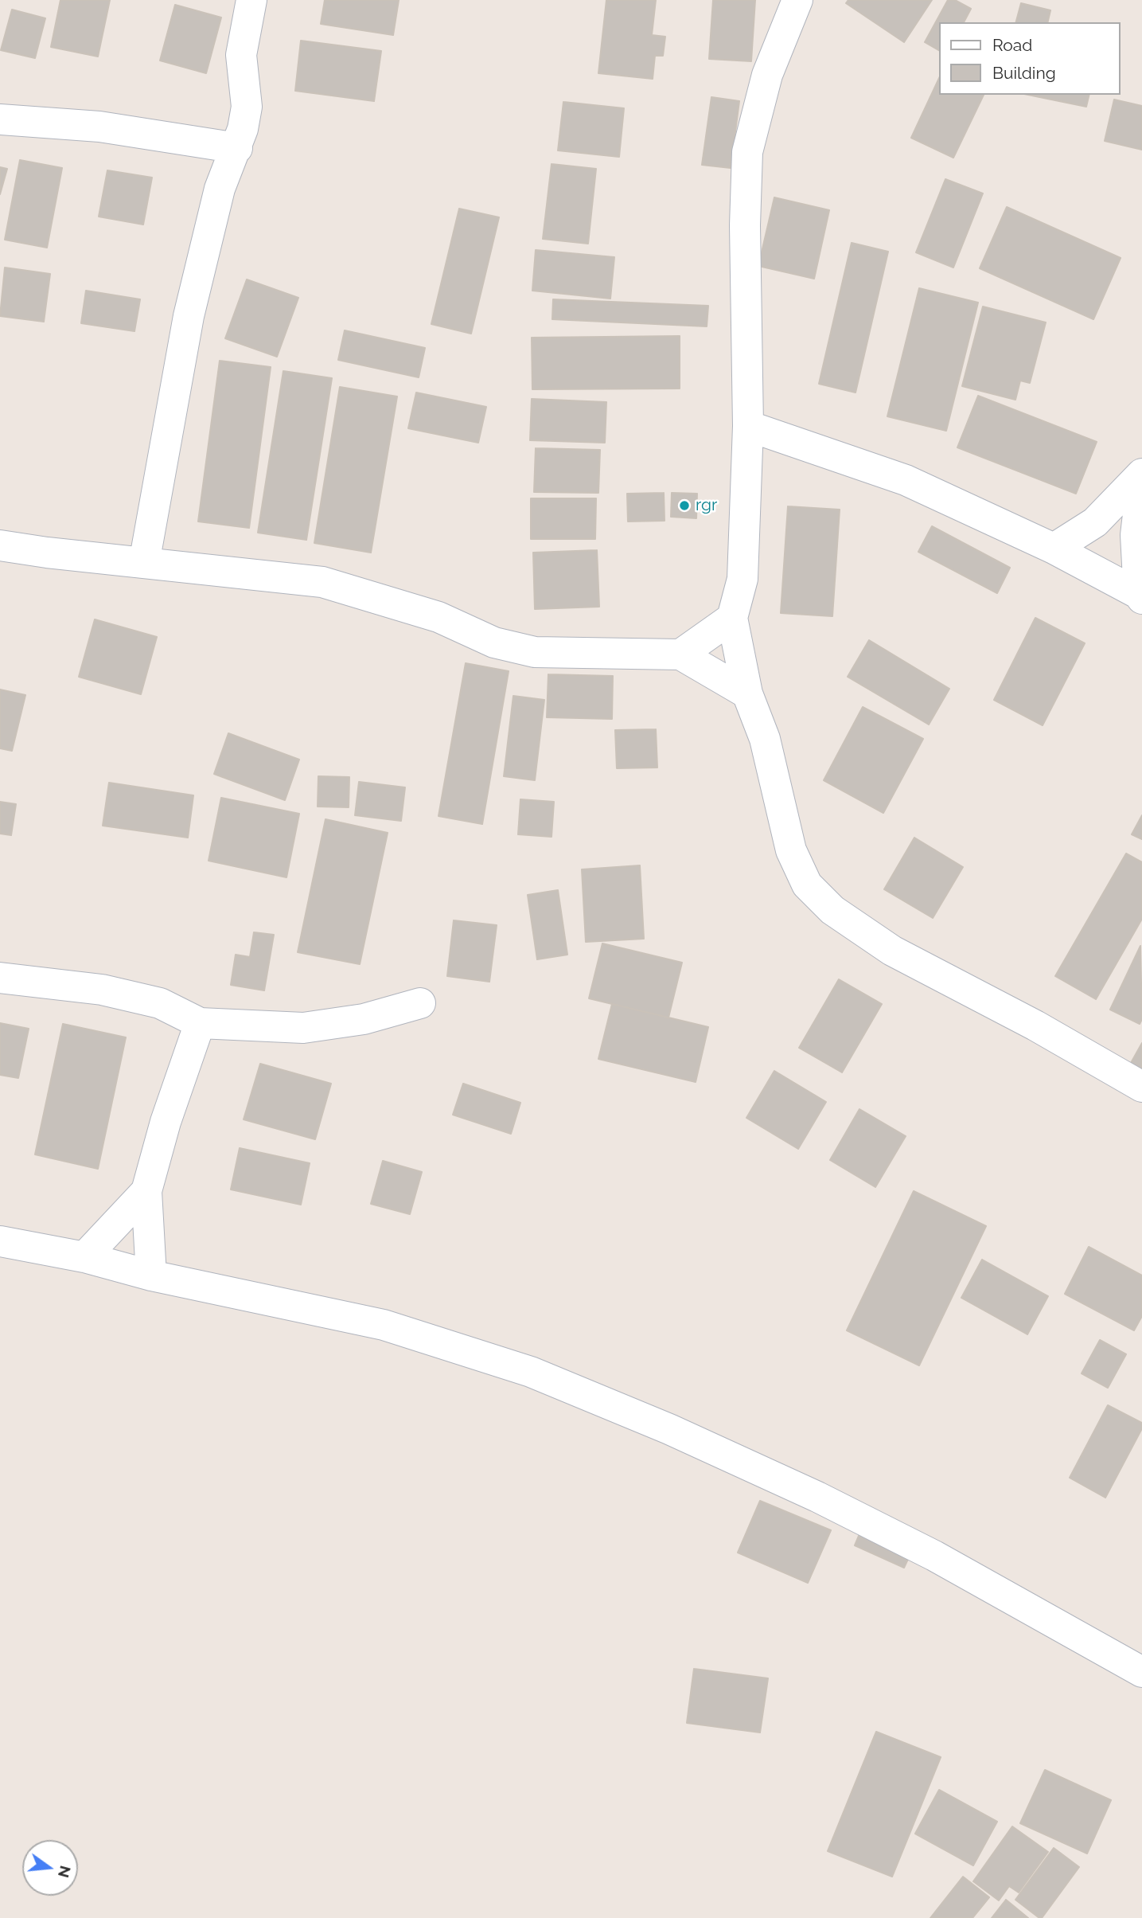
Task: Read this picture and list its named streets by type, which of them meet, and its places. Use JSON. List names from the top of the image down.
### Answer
{
  "places": ["rgr"],
  "legend": ["Road", "Building"],
  "north": "right"
}
